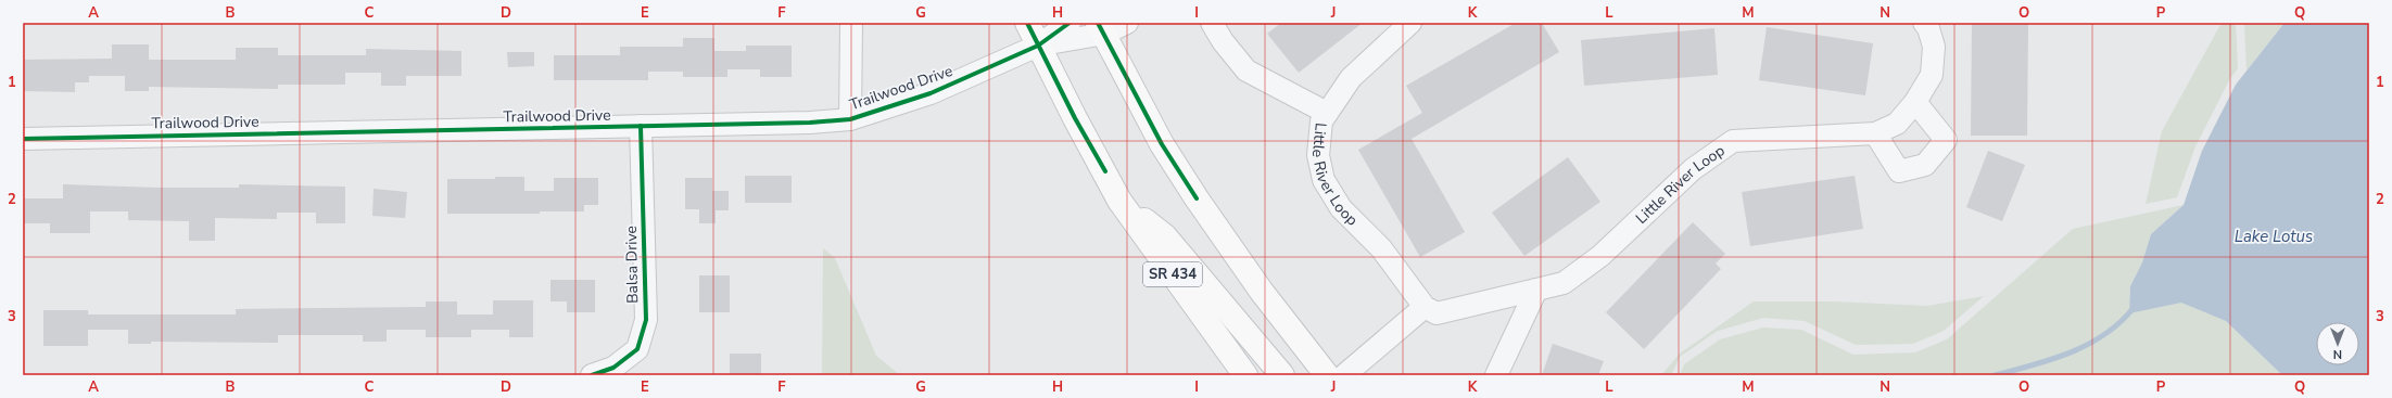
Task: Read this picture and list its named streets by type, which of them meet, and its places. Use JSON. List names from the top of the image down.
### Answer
{
  "streets": {
    "main road": ["SR 434"],
    "street": ["Trailwood Drive", "Little River Loop", "Balsa Drive"]
  },
  "crossings": [
    ["Trailwood Drive", "Balsa Drive"],
    ["Trailwood Drive", "SR 434"]
  ],
  "water": ["Lake Lotus"],
  "north": "bottom",
  "grid": {
    "columns": [
      "A",
      "B",
      "C",
      "D",
      "E",
      "F",
      "G",
      "H",
      "I",
      "J",
      "K",
      "L",
      "M",
      "N",
      "O",
      "P",
      "Q"
    ],
    "rows": ["1", "2", "3"]
  }
}
